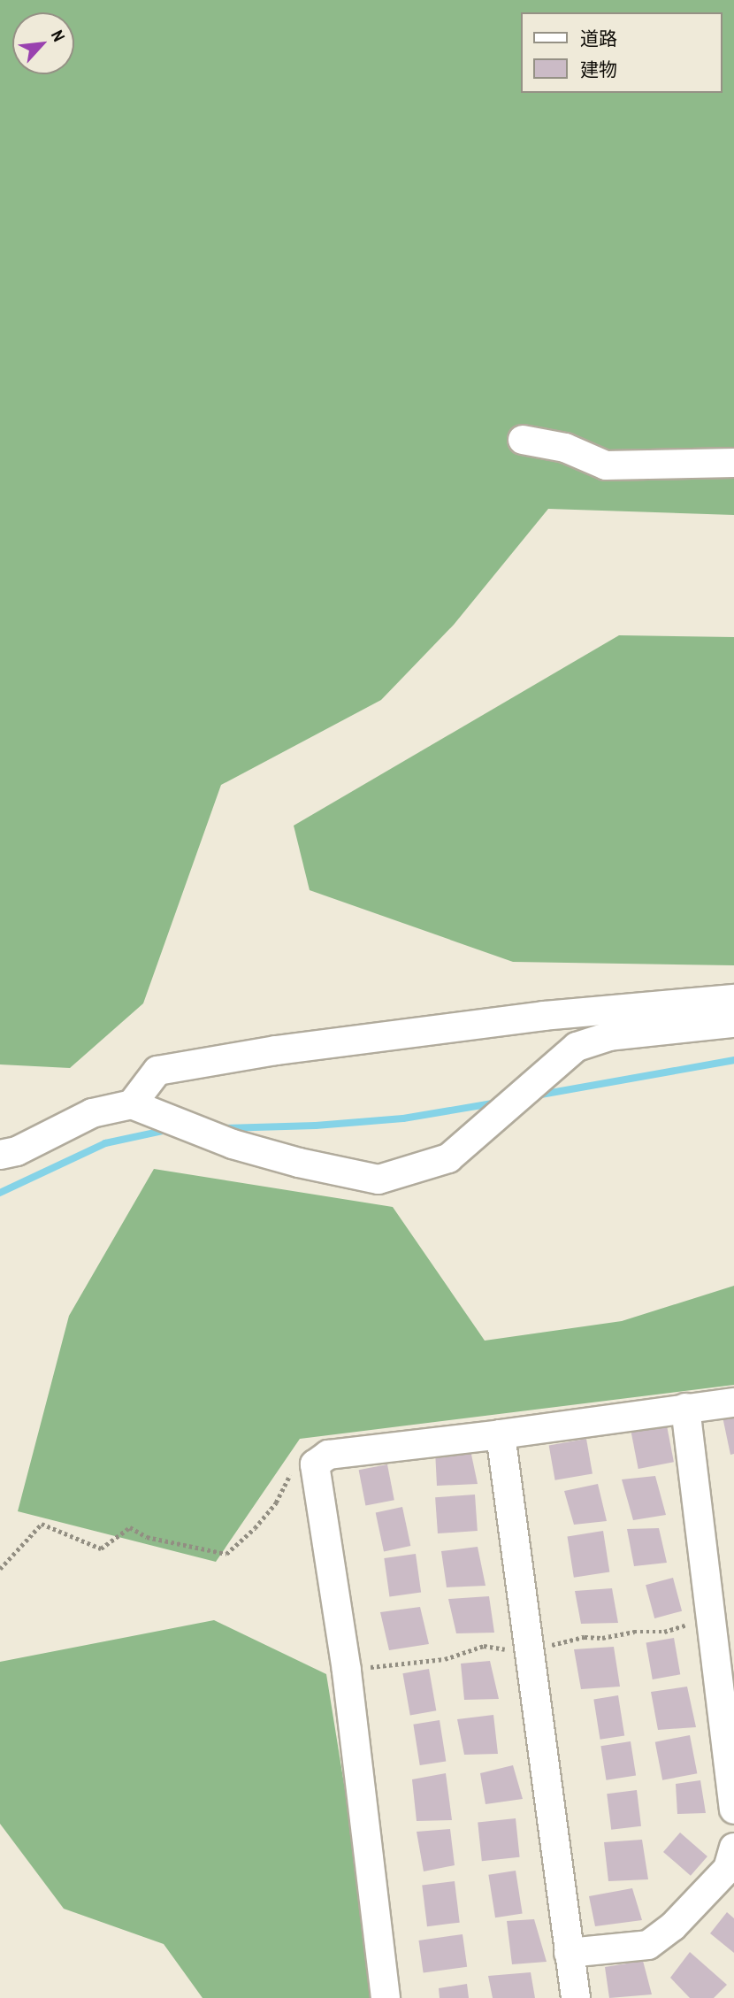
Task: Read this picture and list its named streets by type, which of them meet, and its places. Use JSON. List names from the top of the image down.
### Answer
{
  "legend": ["道路", "建物"],
  "north": "top right"
}
